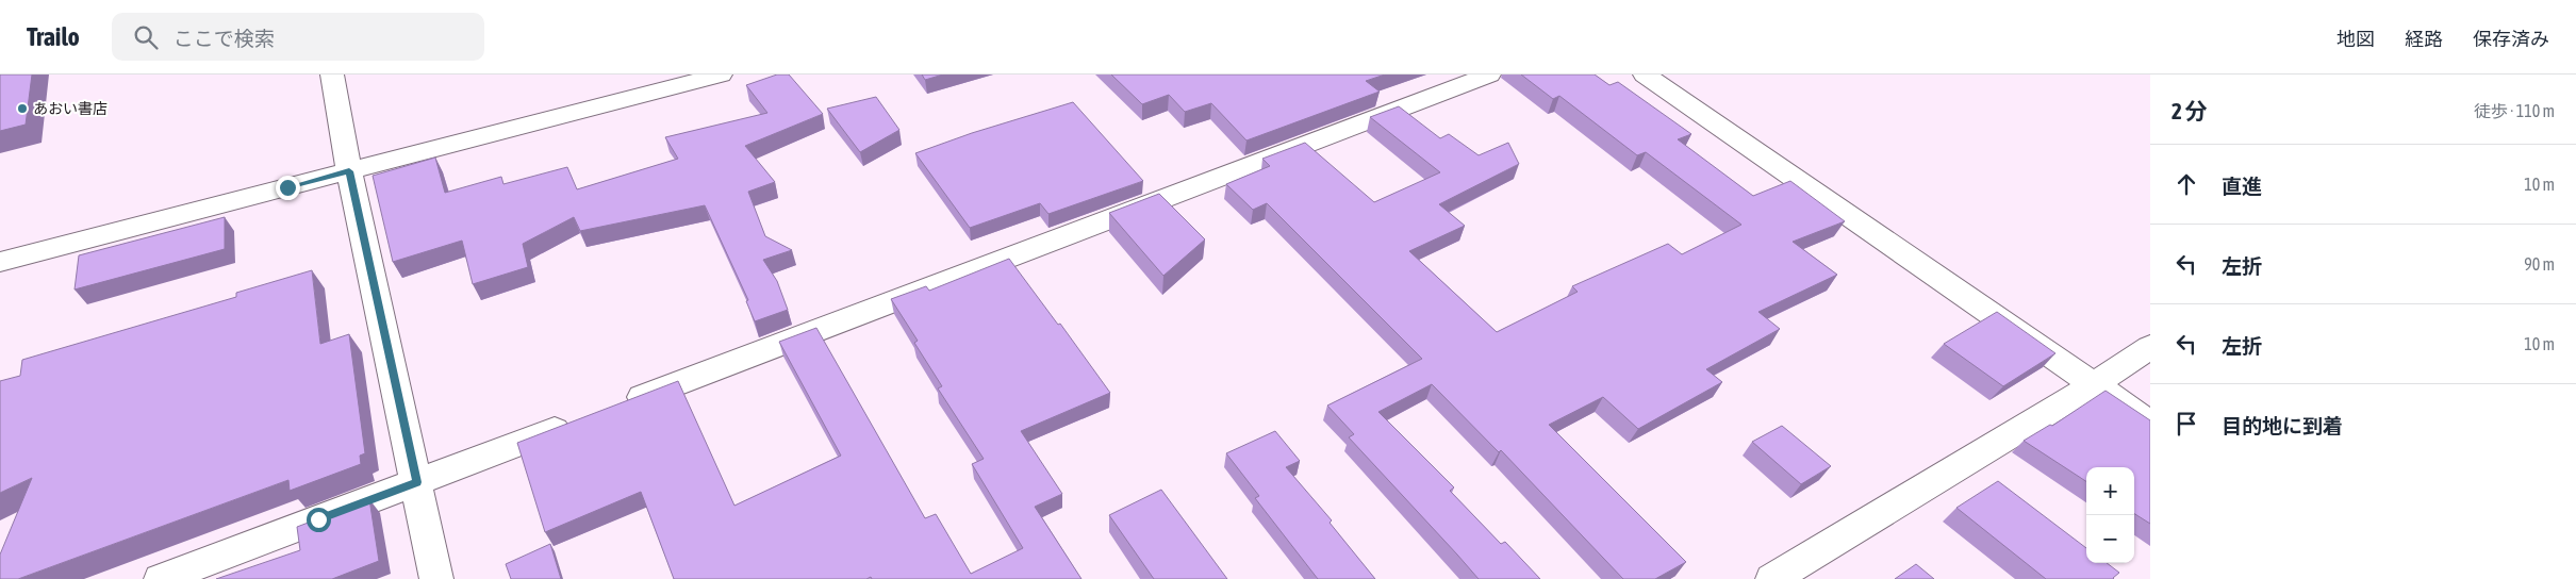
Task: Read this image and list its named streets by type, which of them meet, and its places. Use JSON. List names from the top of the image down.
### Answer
{
  "places": ["あおい書店"],
  "page": {
    "header": "Trailo",
    "search": "ここで検索",
    "nav": ["地図", "経路", "保存済み"],
    "heading": ["2 分", "徒歩 · 110 m"],
    "list": [
      ["直進", "10 m"],
      ["左折", "90 m"],
      ["左折", "10 m"],
      "目的地に到着"
    ],
    "map_buttons": ["+", "−"]
  }
}
